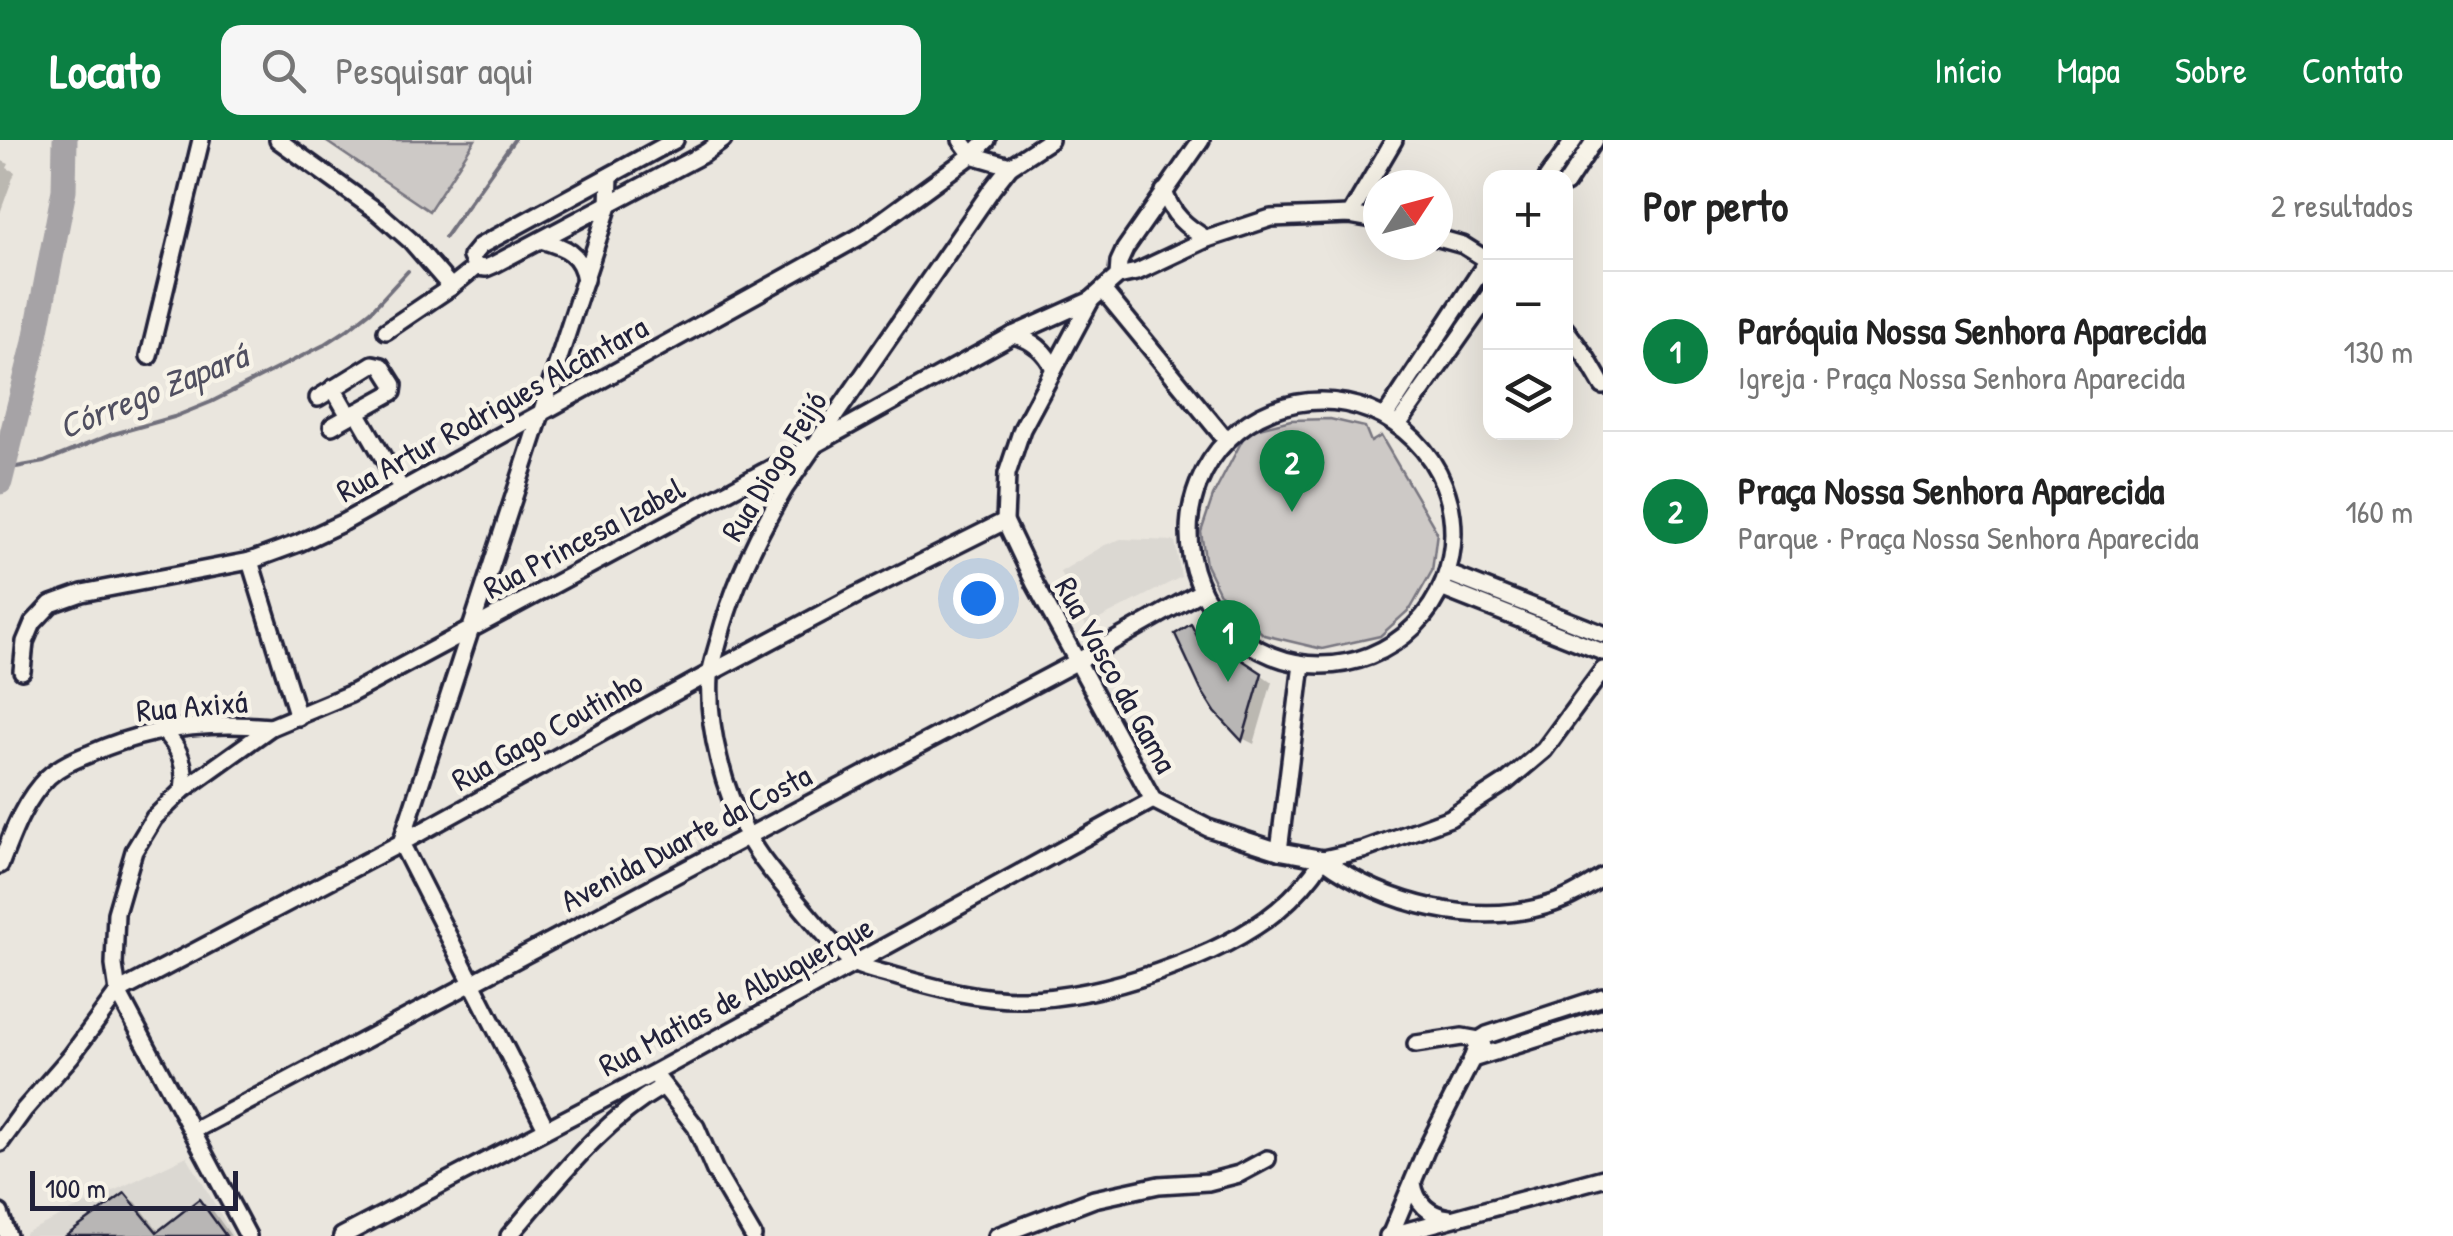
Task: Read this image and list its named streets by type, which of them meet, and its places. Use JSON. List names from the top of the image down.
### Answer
{
  "streets": {
    "street": [
      "Rua Artur Rodrigues Alcântara",
      "Rua Diogo Feijó",
      "Rua Princesa Izabel",
      "Rua Vasco da Gama",
      "Rua Axixá",
      "Rua Gago Coutinho",
      "Avenida Duarte da Costa",
      "Rua Matias de Albuquerque"
    ]
  },
  "crossings": [
    ["Rua Diogo Feijó", "Rua Princesa Izabel"],
    ["Rua Diogo Feijó", "Rua Gago Coutinho"],
    ["Rua Diogo Feijó", "Avenida Duarte da Costa"],
    ["Rua Diogo Feijó", "Rua Matias de Albuquerque"],
    ["Rua Princesa Izabel", "Rua Axixá"],
    ["Rua Princesa Izabel", "Rua Gago Coutinho"],
    ["Rua Vasco da Gama", "Rua Gago Coutinho"],
    ["Rua Vasco da Gama", "Avenida Duarte da Costa"],
    ["Rua Vasco da Gama", "Rua Matias de Albuquerque"]
  ],
  "water": ["Córrego Zapará"],
  "scale_bar": "100 m",
  "north": "top right",
  "page": {
    "header": "Locato",
    "search": "Pesquisar aqui",
    "nav": [
      "Início",
      "Mapa",
      "Sobre",
      "Contato"
    ],
    "heading": ["Por perto", "2 resultados"],
    "map_buttons": ["+", "−"],
    "list": [
      {
        "mark": "1",
        "name": "Paróquia Nossa Senhora Aparecida",
        "note": "Igreja · Praça Nossa Senhora Aparecida",
        "value": "130 m"
      },
      {
        "mark": "2",
        "name": "Praça Nossa Senhora Aparecida",
        "note": "Parque · Praça Nossa Senhora Aparecida",
        "value": "160 m"
      }
    ],
    "pins": ["2", "1"],
    "scale": "100 m"
  }
}
